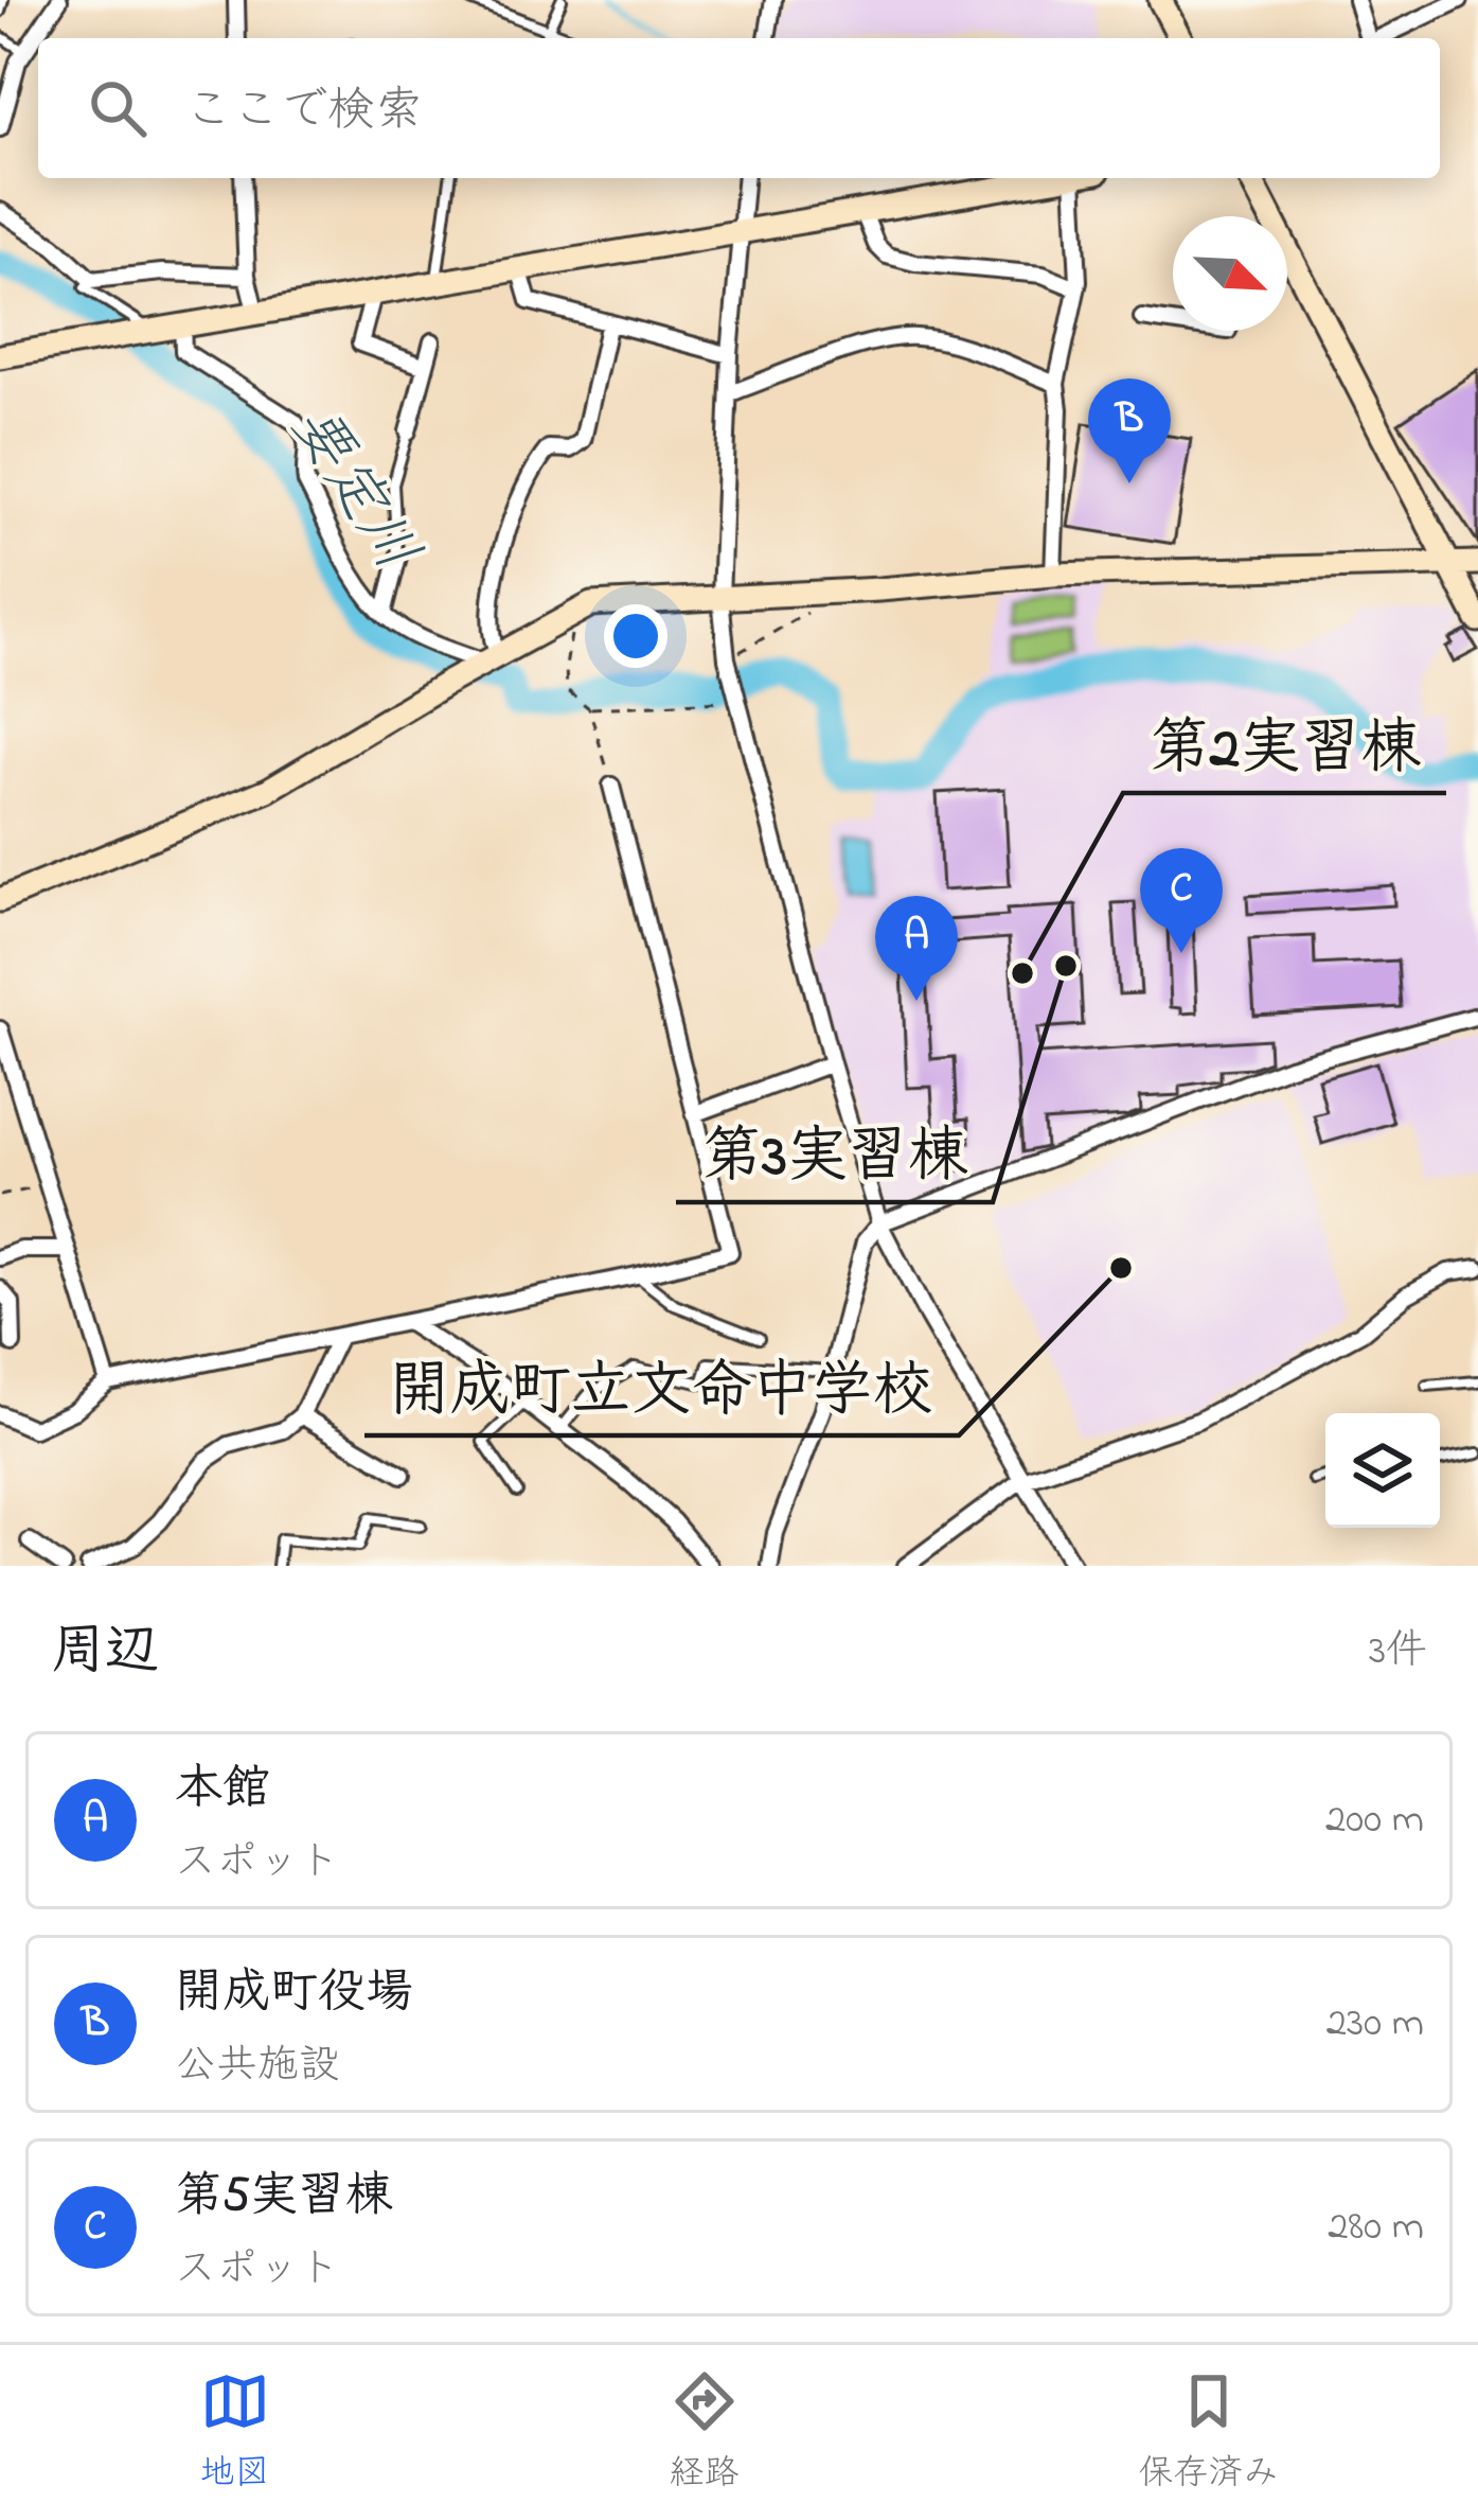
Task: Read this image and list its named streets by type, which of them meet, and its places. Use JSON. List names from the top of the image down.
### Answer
{
  "water": ["要定川"],
  "places": ["第3実習棟", "第2実習棟", "開成町立文命中学校"],
  "north": "bottom right",
  "page": {
    "search": "ここで検索",
    "pins": ["B", "C", "A"],
    "heading": ["周辺", "3件"],
    "list": [
      {
        "mark": "A",
        "name": "本館",
        "note": "スポット",
        "value": "200 m"
      },
      {
        "mark": "B",
        "name": "開成町役場",
        "note": "公共施設",
        "value": "230 m"
      },
      {
        "mark": "C",
        "name": "第5実習棟",
        "note": "スポット",
        "value": "280 m"
      }
    ],
    "nav": ["地図", "経路", "保存済み"]
  }
}
